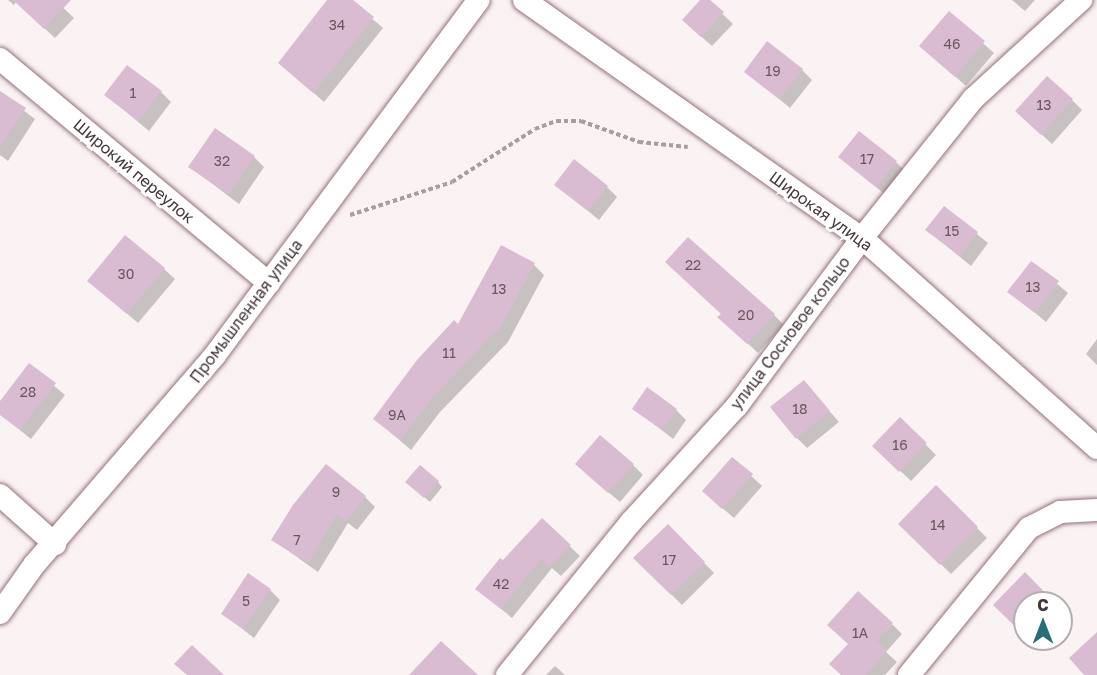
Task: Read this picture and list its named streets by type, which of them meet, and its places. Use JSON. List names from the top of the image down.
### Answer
{
  "streets": {
    "street": [
      "Широкий переулок",
      "Широкая улица",
      "Промышленная улица",
      "улица Сосновое кольцо"
    ]
  },
  "crossings": [
    ["Широкий переулок", "Промышленная улица"],
    ["Широкая улица", "улица Сосновое кольцо"]
  ],
  "house_numbers": [
    "34",
    "46",
    "19",
    "1",
    "13",
    "17",
    "32",
    "15",
    "22",
    "30",
    "13",
    "13",
    "20",
    "11",
    "28",
    "18",
    "9А",
    "16",
    "9",
    "14",
    "7",
    "17",
    "42",
    "5",
    "1А"
  ],
  "north": "top"
}
